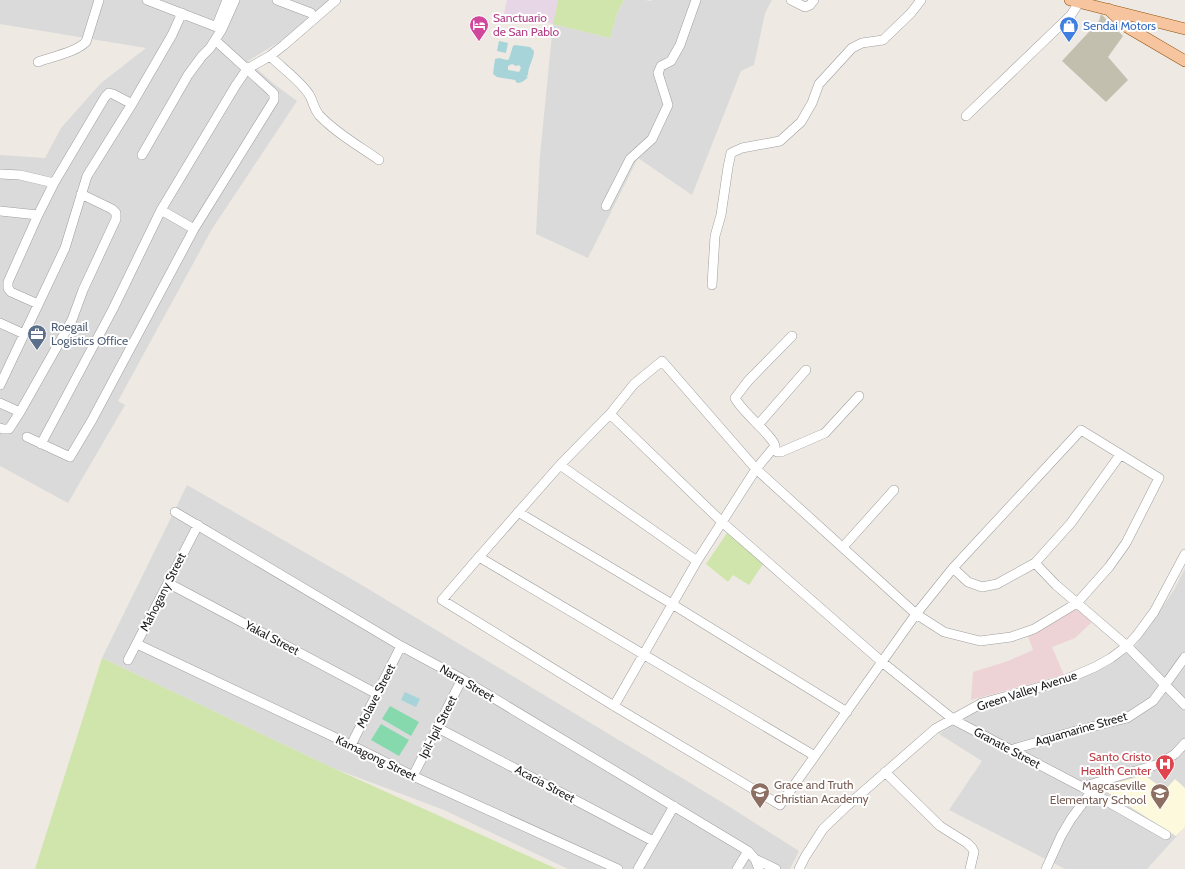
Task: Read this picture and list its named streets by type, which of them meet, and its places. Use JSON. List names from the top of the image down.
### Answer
{
  "streets": {
    "street": [
      "Mahogany Street",
      "Yakal Street",
      "Narra Street",
      "Green Valley Avenue",
      "Molave Street",
      "Ipil-Ipil Street",
      "Aquamarine Street",
      "Granate Street",
      "Kamagong Street",
      "Acacia Street"
    ]
  },
  "crossings": [
    ["Mahogany Street", "Yakal Street"],
    ["Mahogany Street", "Narra Street"],
    ["Mahogany Street", "Kamagong Street"],
    ["Yakal Street", "Molave Street"],
    ["Narra Street", "Molave Street"],
    ["Narra Street", "Ipil-Ipil Street"],
    ["Green Valley Avenue", "Granate Street"],
    ["Molave Street", "Kamagong Street"],
    ["Ipil-Ipil Street", "Kamagong Street"],
    ["Ipil-Ipil Street", "Acacia Street"],
    ["Aquamarine Street", "Granate Street"]
  ],
  "places": {
    "hotel": ["Sanctuario de San Pablo"],
    "shop": ["Sendai Motors"],
    "office": ["Roegail Logistics Office"],
    "hospital": ["Santo Cristo Health Center"],
    "school or university": ["Grace and Truth Christian Academy", "Magcaseville Elementary School"]
  }
}
